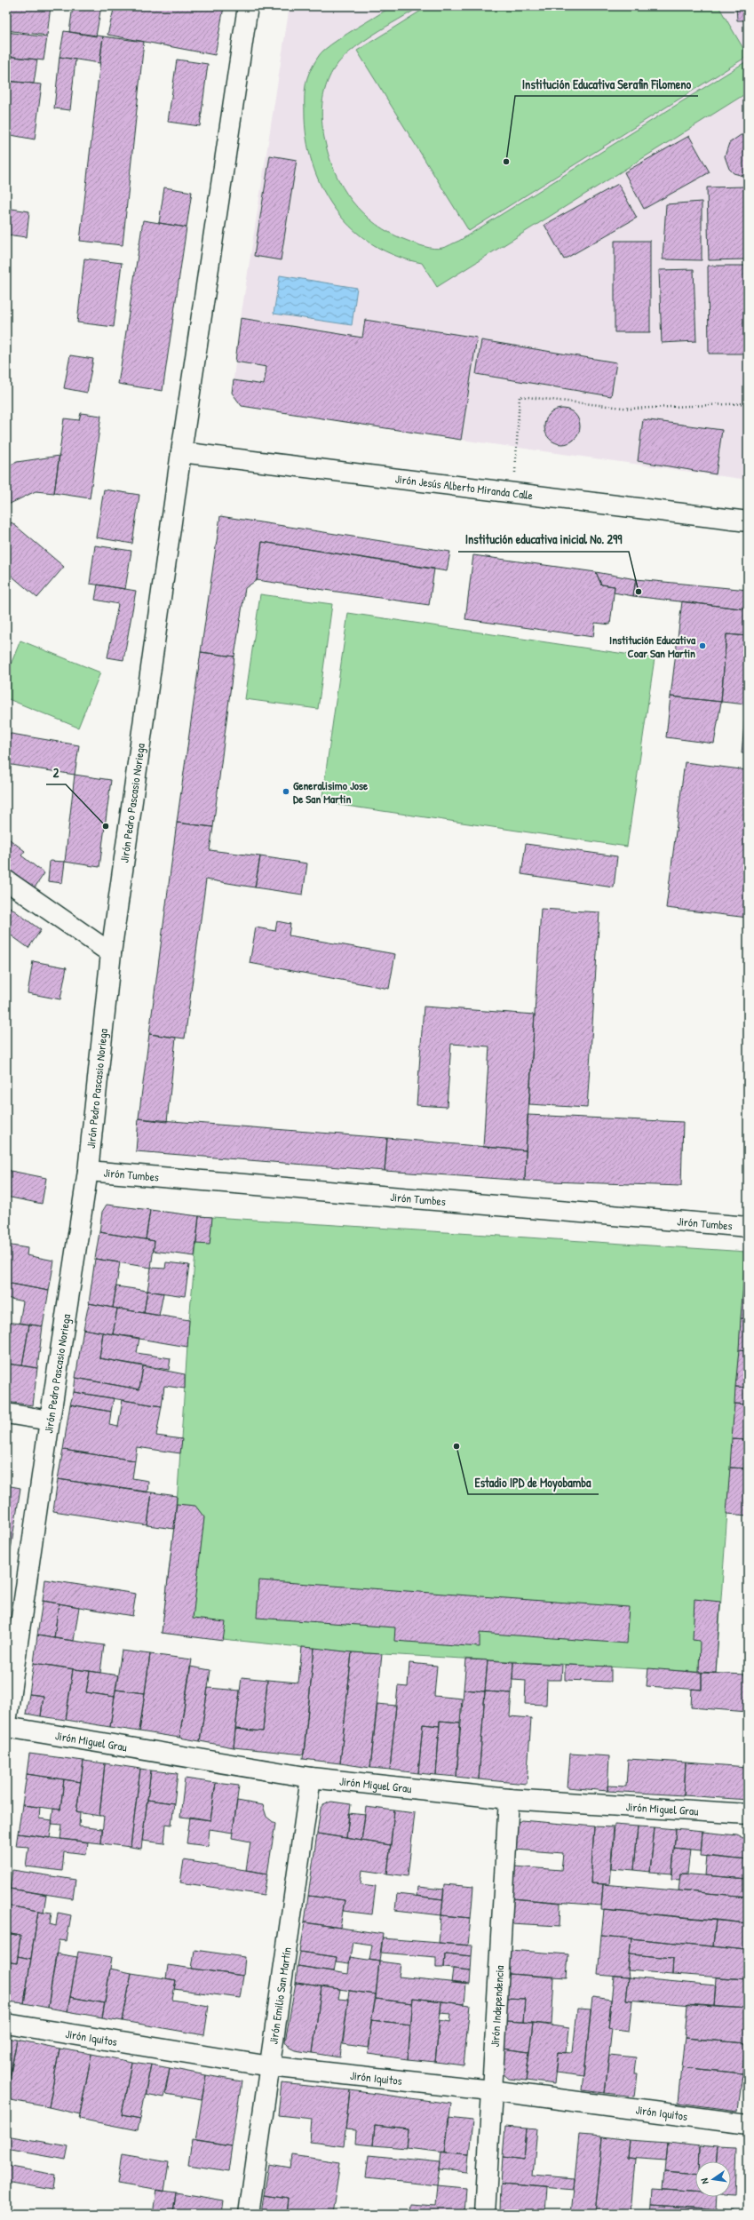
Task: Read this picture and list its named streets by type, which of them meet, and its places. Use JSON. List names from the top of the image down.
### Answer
{
  "streets": {
    "street": [
      "Jirón Jesús Alberto Miranda Calle",
      "Jirón Pedro Pascasio Noriega",
      "Jirón Tumbes",
      "Jirón Miguel Grau",
      "Jirón Emilio San Martín",
      "Jirón Independencia",
      "Jirón Iquitos"
    ]
  },
  "crossings": [
    ["Jirón Jesús Alberto Miranda Calle", "Jirón Pedro Pascasio Noriega"],
    ["Jirón Pedro Pascasio Noriega", "Jirón Tumbes"],
    ["Jirón Miguel Grau", "Jirón Emilio San Martín"],
    ["Jirón Miguel Grau", "Jirón Independencia"],
    ["Jirón Emilio San Martín", "Jirón Iquitos"],
    ["Jirón Independencia", "Jirón Iquitos"]
  ],
  "places": [
    "Institución Educativa Serafin Filomeno",
    "Institución educativa inicial No. 299",
    "Institución Educativa Coar San Martin",
    "Generalisimo Jose De San Martin",
    "2",
    "Estadio IPD de Moyobamba"
  ],
  "north": "left"
}
